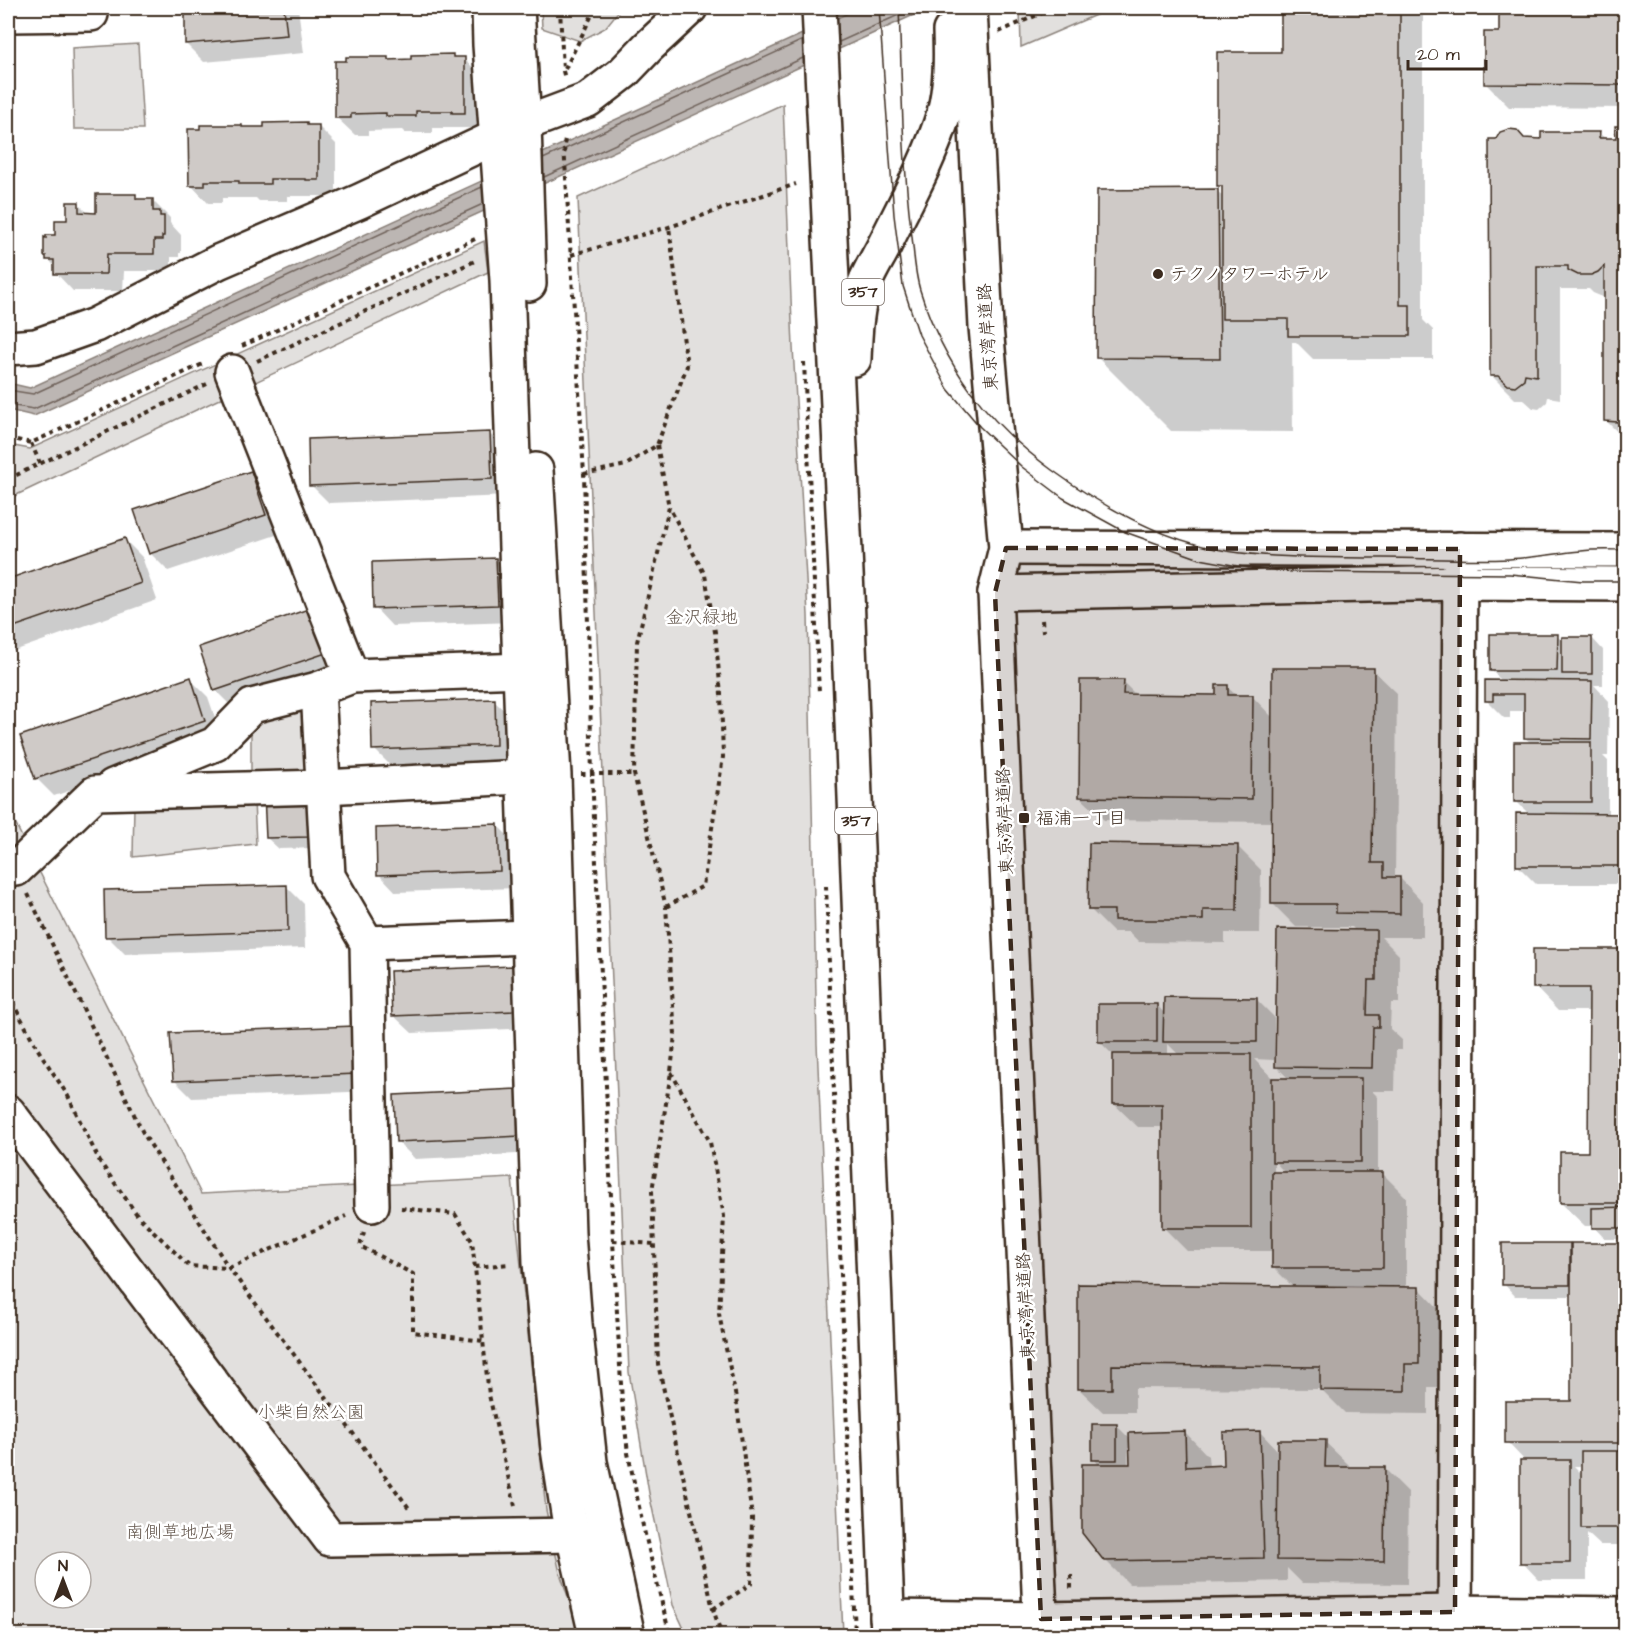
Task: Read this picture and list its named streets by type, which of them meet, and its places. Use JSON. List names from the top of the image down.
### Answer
{
  "streets": {
    "main road": ["357", "東京湾岸道路"]
  },
  "parks": ["金沢緑地", "小柴自然公園", "南側草地広場"],
  "places": {
    "other": ["テクノタワーホテル"],
    "transit": ["福浦一丁目"]
  },
  "scale_bar": "20 m",
  "north": "top"
}
